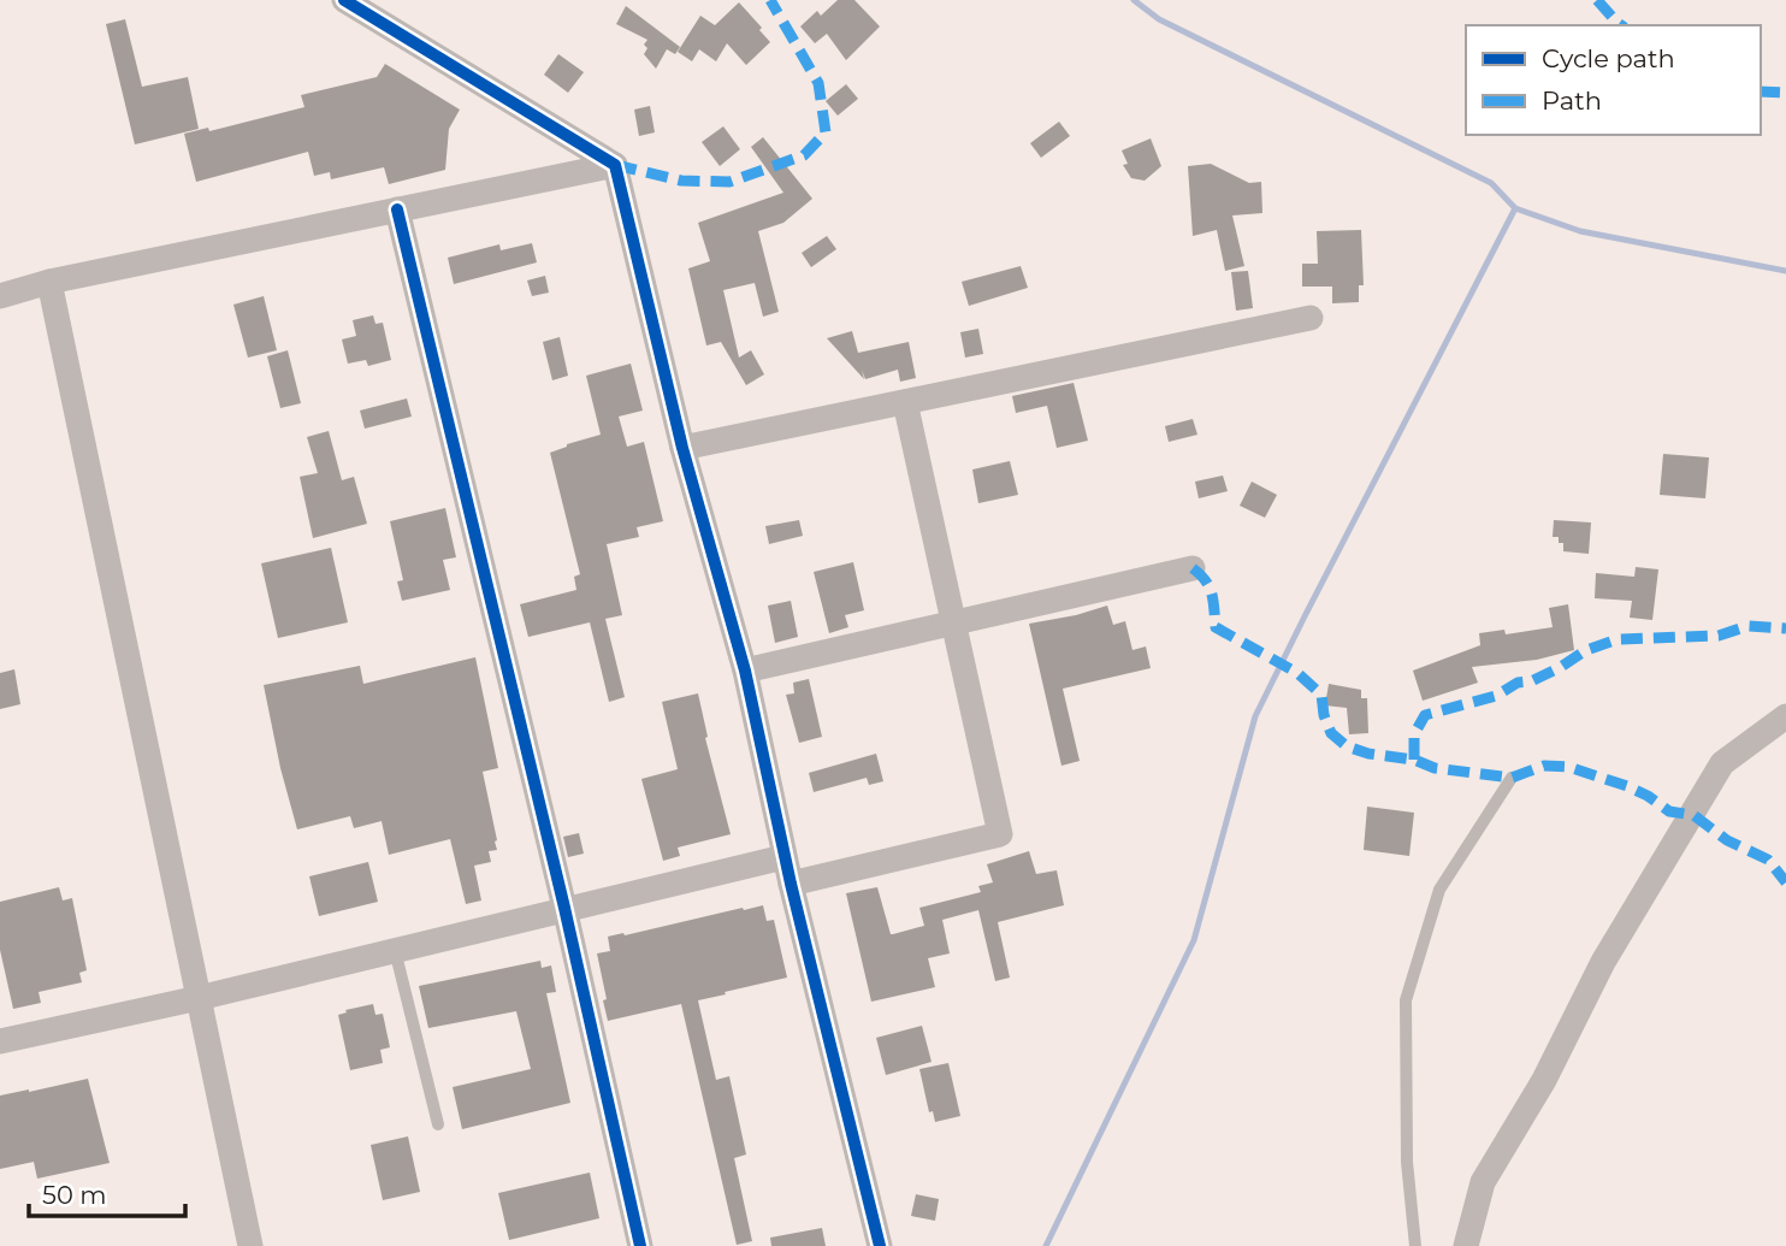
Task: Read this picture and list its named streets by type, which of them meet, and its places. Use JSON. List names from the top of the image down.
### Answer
{
  "legend": ["Cycle path", "Path"],
  "scale_bar": "50 m"
}
